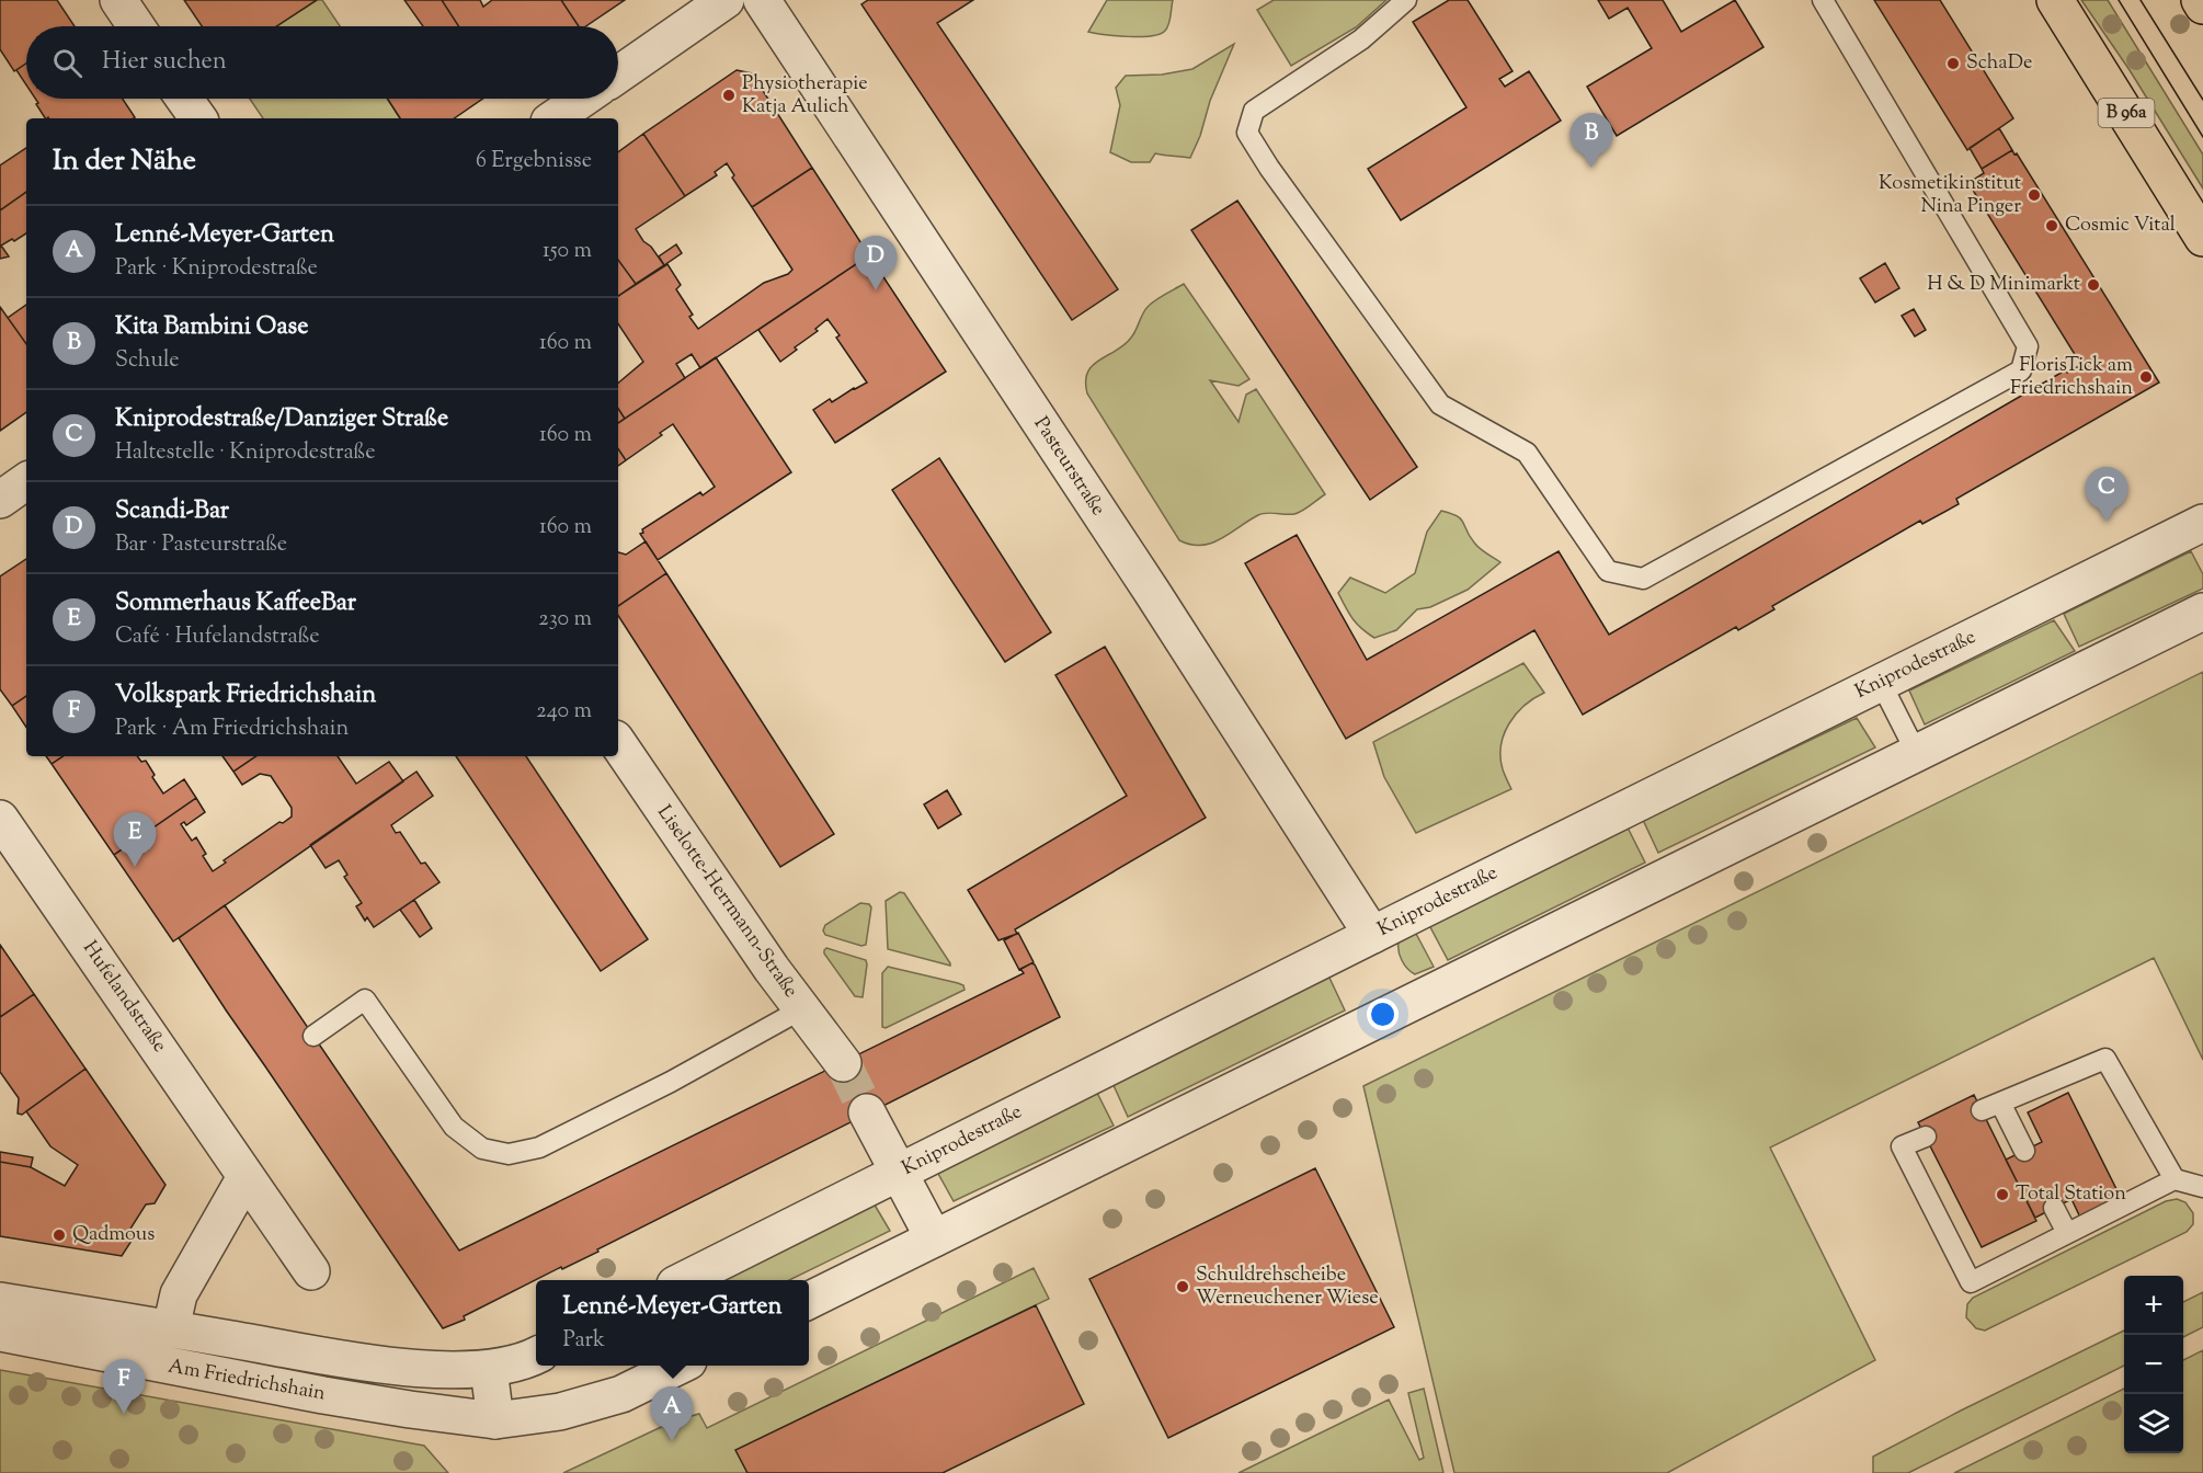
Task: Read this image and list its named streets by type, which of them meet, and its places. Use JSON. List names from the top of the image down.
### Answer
{
  "streets": {
    "main road": ["B 96a"],
    "street": [
      "Pasteurstraße",
      "Kniprodestraße",
      "Liselotte-Herrmann-Straße",
      "Hufelandstraße",
      "Am Friedrichshain"
    ]
  },
  "crossings": [
    ["Pasteurstraße", "Kniprodestraße"]
  ],
  "places": [
    "SchaDe",
    "Physiotherapie Katja Aulich",
    "Kosmetikinstitut Nina Pinger",
    "Cosmic Vital",
    "H & D Minimarkt",
    "FlorisTick am Friedrichshain",
    "Total Station",
    "Qadmous",
    "Schuldrehscheibe Werneuchener Wiese"
  ],
  "page": {
    "search": "Hier suchen",
    "pins": [
      "B",
      "D",
      "C",
      "E",
      "F",
      "A"
    ],
    "heading": ["In der Nähe", "6 Ergebnisse"],
    "list": [
      {
        "mark": "A",
        "name": "Lenné-Meyer-Garten",
        "note": "Park · Kniprodestraße",
        "value": "150 m"
      },
      {
        "mark": "B",
        "name": "Kita Bambini Oase",
        "note": "Schule",
        "value": "160 m"
      },
      {
        "mark": "C",
        "name": "Kniprodestraße/Danziger Straße",
        "note": "Haltestelle · Kniprodestraße",
        "value": "160 m"
      },
      {
        "mark": "D",
        "name": "Scandi-Bar",
        "note": "Bar · Pasteurstraße",
        "value": "160 m"
      },
      {
        "mark": "E",
        "name": "Sommerhaus KaffeeBar",
        "note": "Café · Hufelandstraße",
        "value": "230 m"
      },
      {
        "mark": "F",
        "name": "Volkspark Friedrichshain",
        "note": "Park · Am Friedrichshain",
        "value": "240 m"
      }
    ],
    "map_buttons": ["+", "−"],
    "popup": ["Lenné-Meyer-Garten", "Park"]
  }
}
